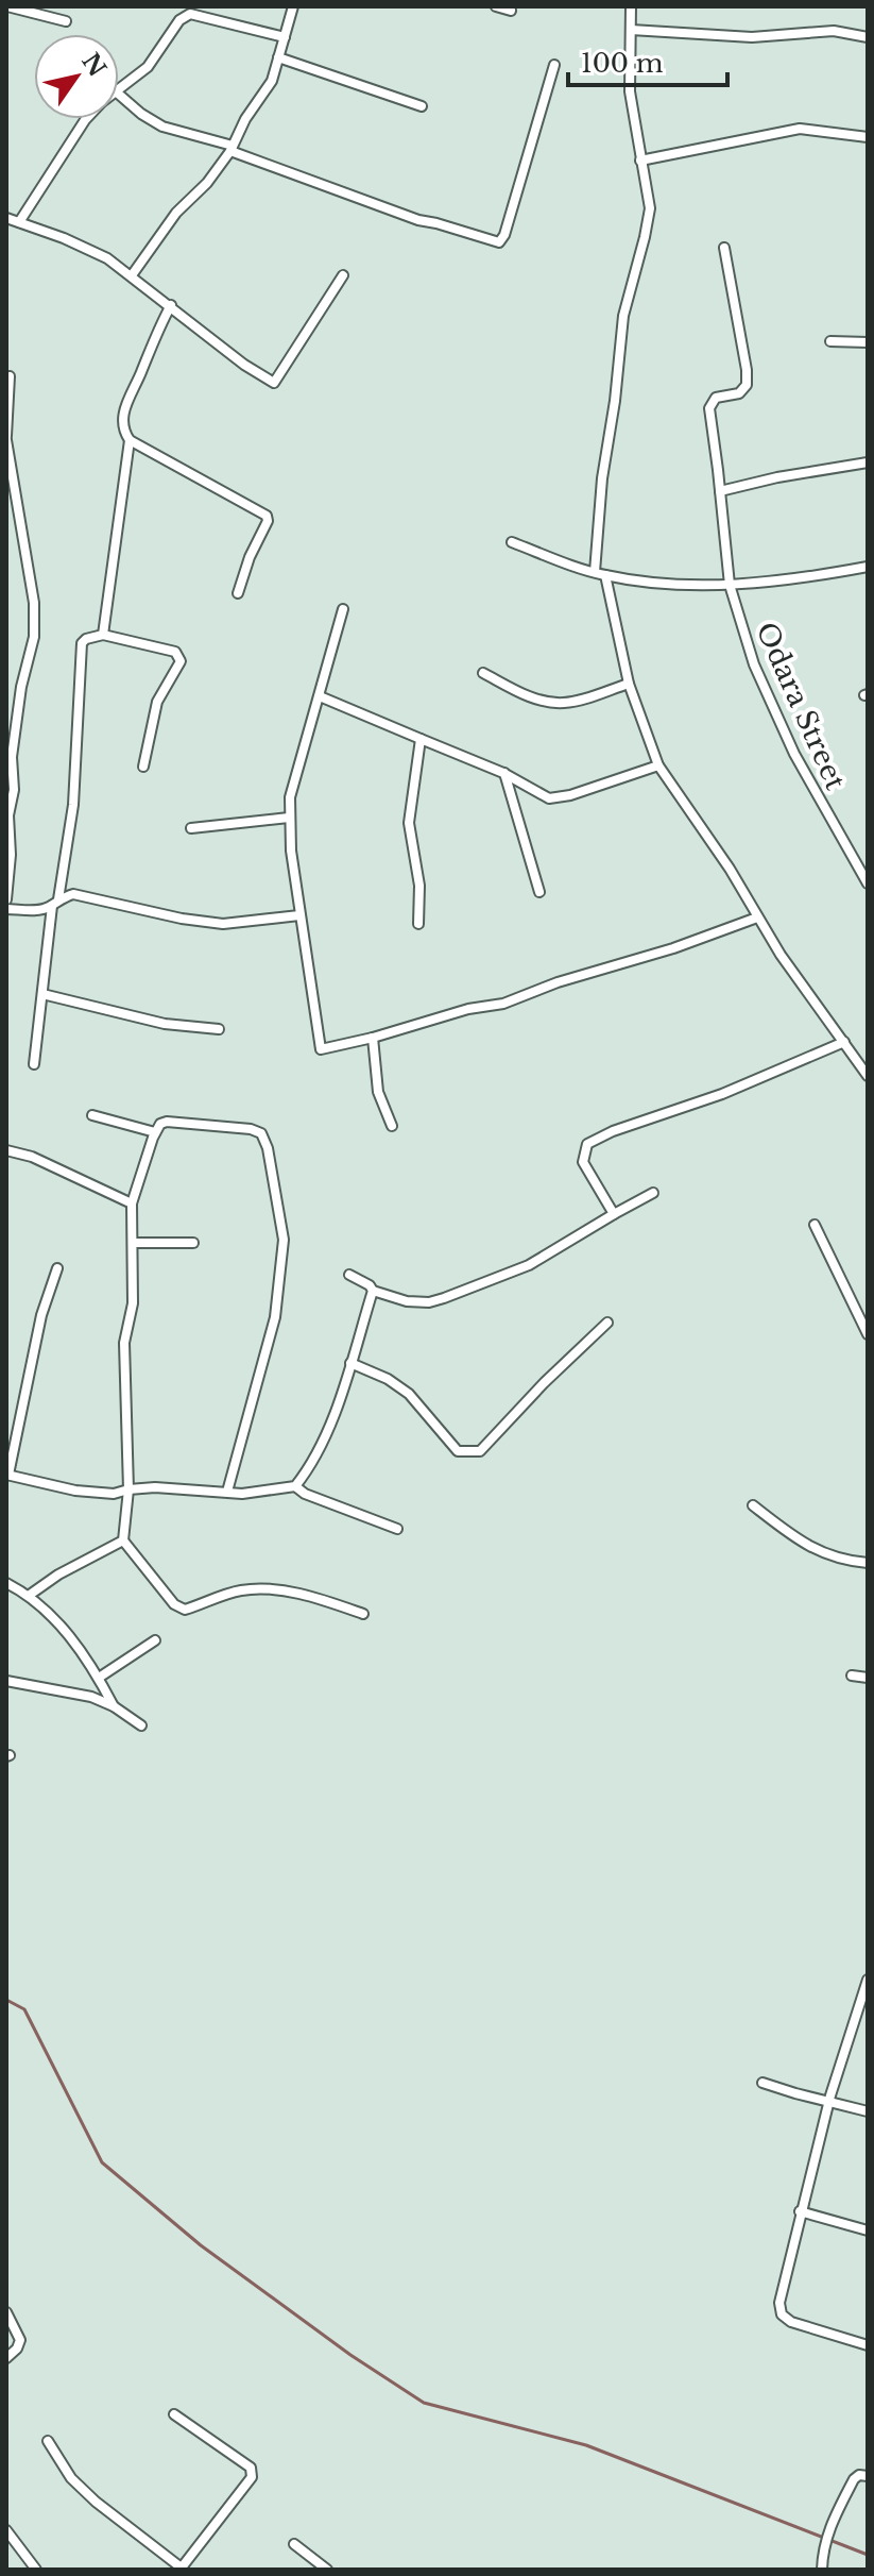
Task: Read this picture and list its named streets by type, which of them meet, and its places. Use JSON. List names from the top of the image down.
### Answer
{
  "streets": {
    "street": ["Odara Street"]
  },
  "scale_bar": "100 m",
  "north": "top right"
}
